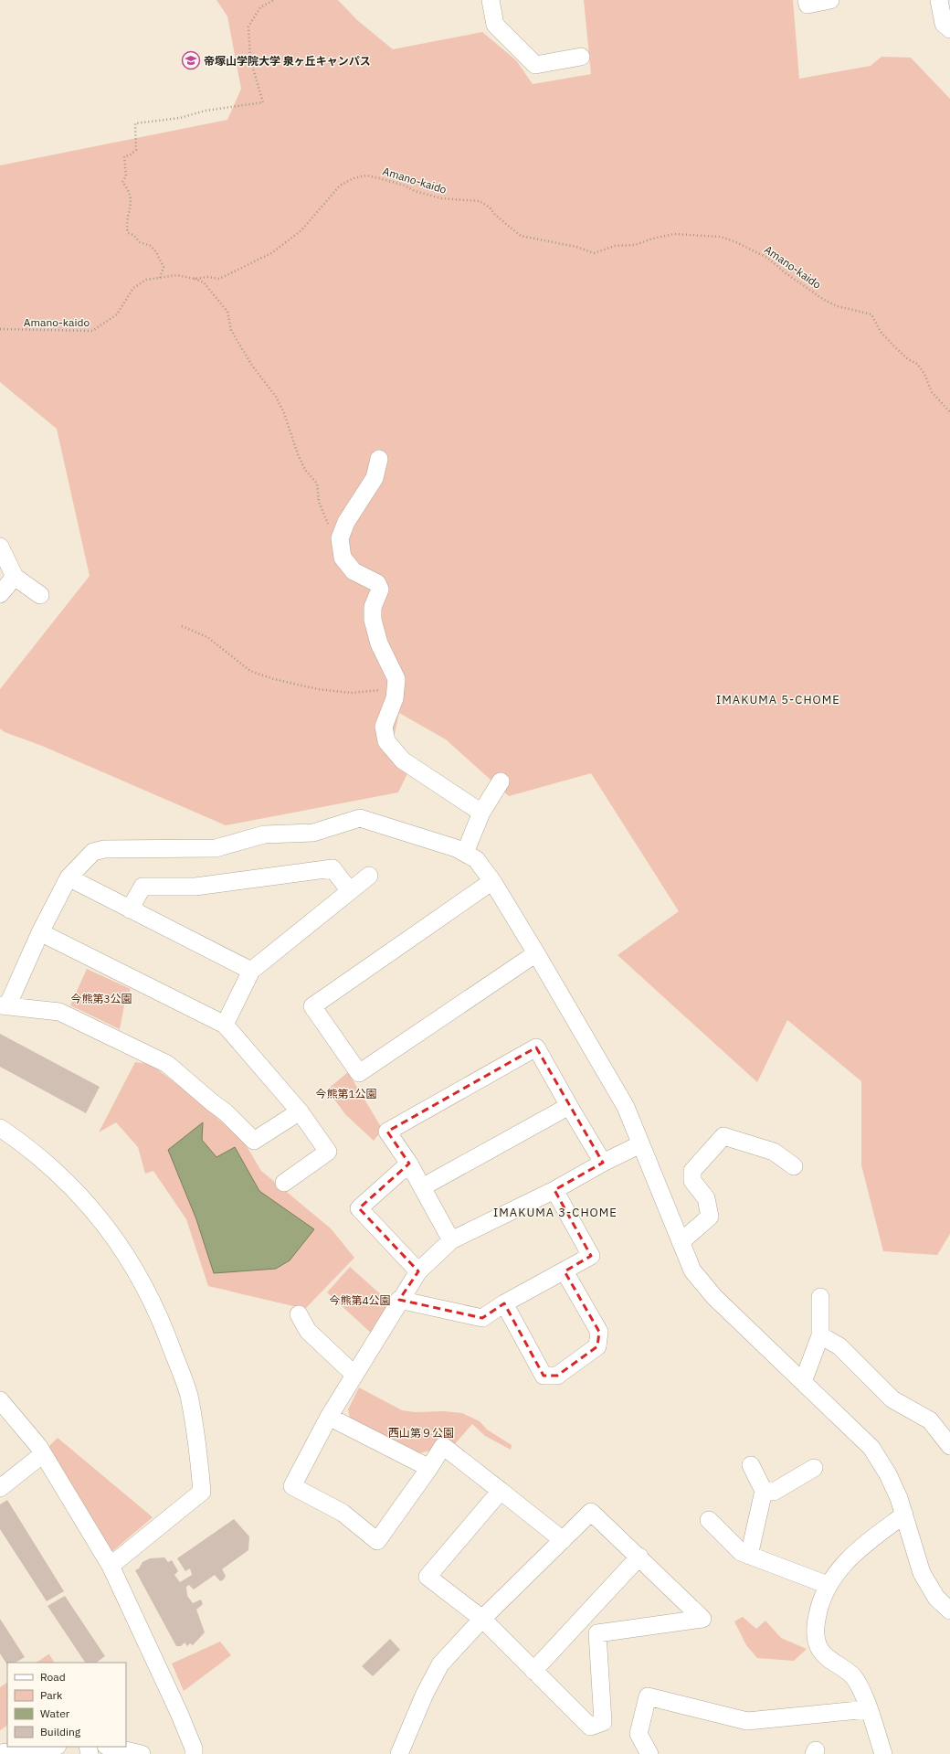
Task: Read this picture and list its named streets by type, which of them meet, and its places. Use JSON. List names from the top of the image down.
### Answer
{
  "streets": {
    "path": ["Amano-kaido"]
  },
  "districts": ["IMAKUMA 5-CHOME", "IMAKUMA 3-CHOME"],
  "parks": [
    "今熊第3公園",
    "今熊第1公園",
    "今熊第4公園",
    "西山第９公園"
  ],
  "places": {
    "school or university": ["帝塚山学院大学 泉ヶ丘キャンパス"]
  },
  "legend": [
    "Road",
    "Park",
    "Water",
    "Building"
  ]
}
